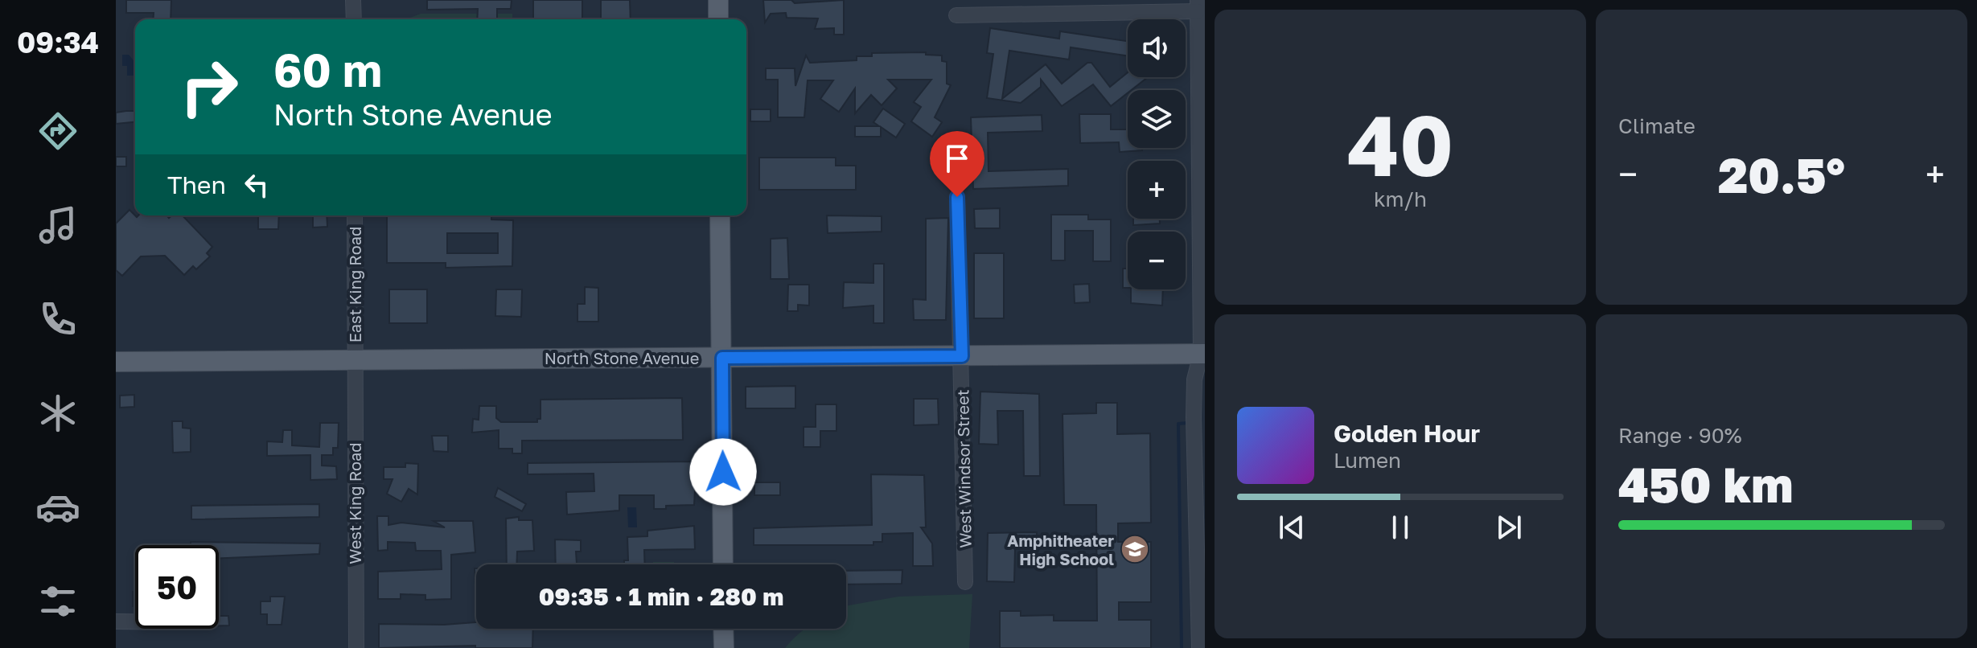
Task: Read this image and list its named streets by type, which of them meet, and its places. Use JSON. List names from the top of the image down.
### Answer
{
  "streets": {
    "main road": ["North Stone Avenue"],
    "street": ["East King Road", "West Windsor Street", "West King Road"]
  },
  "crossings": [
    ["East King Road", "North Stone Avenue"],
    ["East King Road", "West King Road"],
    ["North Stone Avenue", "West Windsor Street"],
    ["North Stone Avenue", "West King Road"]
  ],
  "places": {
    "school or university": ["Amphitheater High School"]
  },
  "page": {
    "tabs": "09:34",
    "tile": [
      ["40", "km/h"],
      "Climate",
      ["Range · 90%", "450 km"]
    ],
    "map_buttons": ["+", "−"],
    "turn": ["60 m", "North Stone Avenue"],
    "heat": ["−", "20.5°", "+"],
    "then": "Then",
    "song": ["Golden Hour", "Lumen"],
    "limit": "50",
    "trip": "09:35 · 1 min · 280 m"
  }
}
